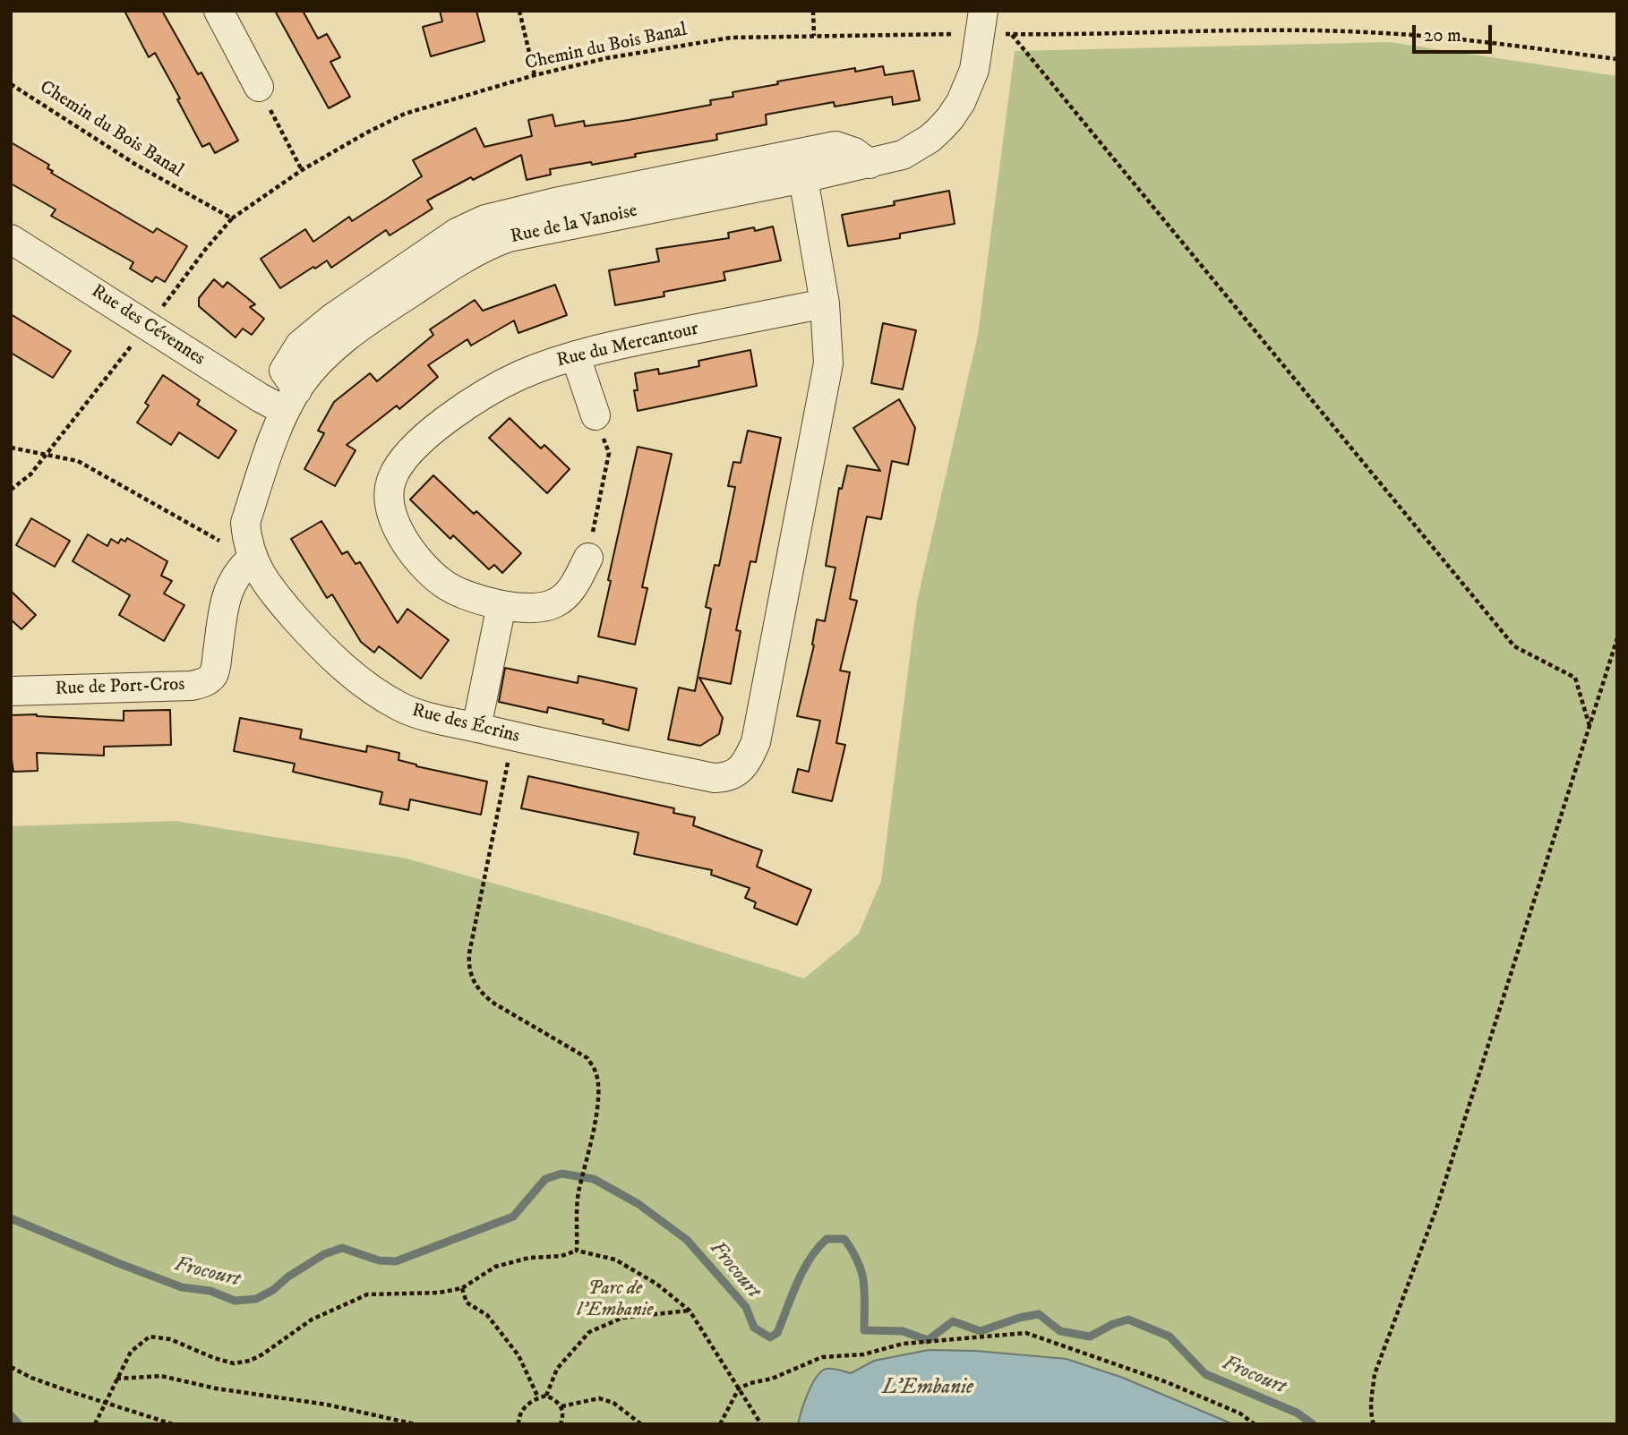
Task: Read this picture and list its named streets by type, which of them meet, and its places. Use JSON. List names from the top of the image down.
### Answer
{
  "streets": {
    "street": [
      "Rue de la Vanoise",
      "Rue des Cévennes",
      "Rue du Mercantour",
      "Rue de Port-Cros",
      "Rue des Écrins"
    ],
    "path": ["Chemin du Bois Banal"]
  },
  "crossings": [
    ["Chemin du Bois Banal", "Rue de la Vanoise"],
    ["Rue de la Vanoise", "Rue des Cévennes"],
    ["Rue de la Vanoise", "Rue de Port-Cros"],
    ["Rue de la Vanoise", "Rue des Écrins"],
    ["Rue du Mercantour", "Rue des Écrins"],
    ["Rue de Port-Cros", "Rue des Écrins"]
  ],
  "water": ["Frocourt", "L'Embanie"],
  "parks": ["Parc de l'Embanie"],
  "scale_bar": "20 m"
}
